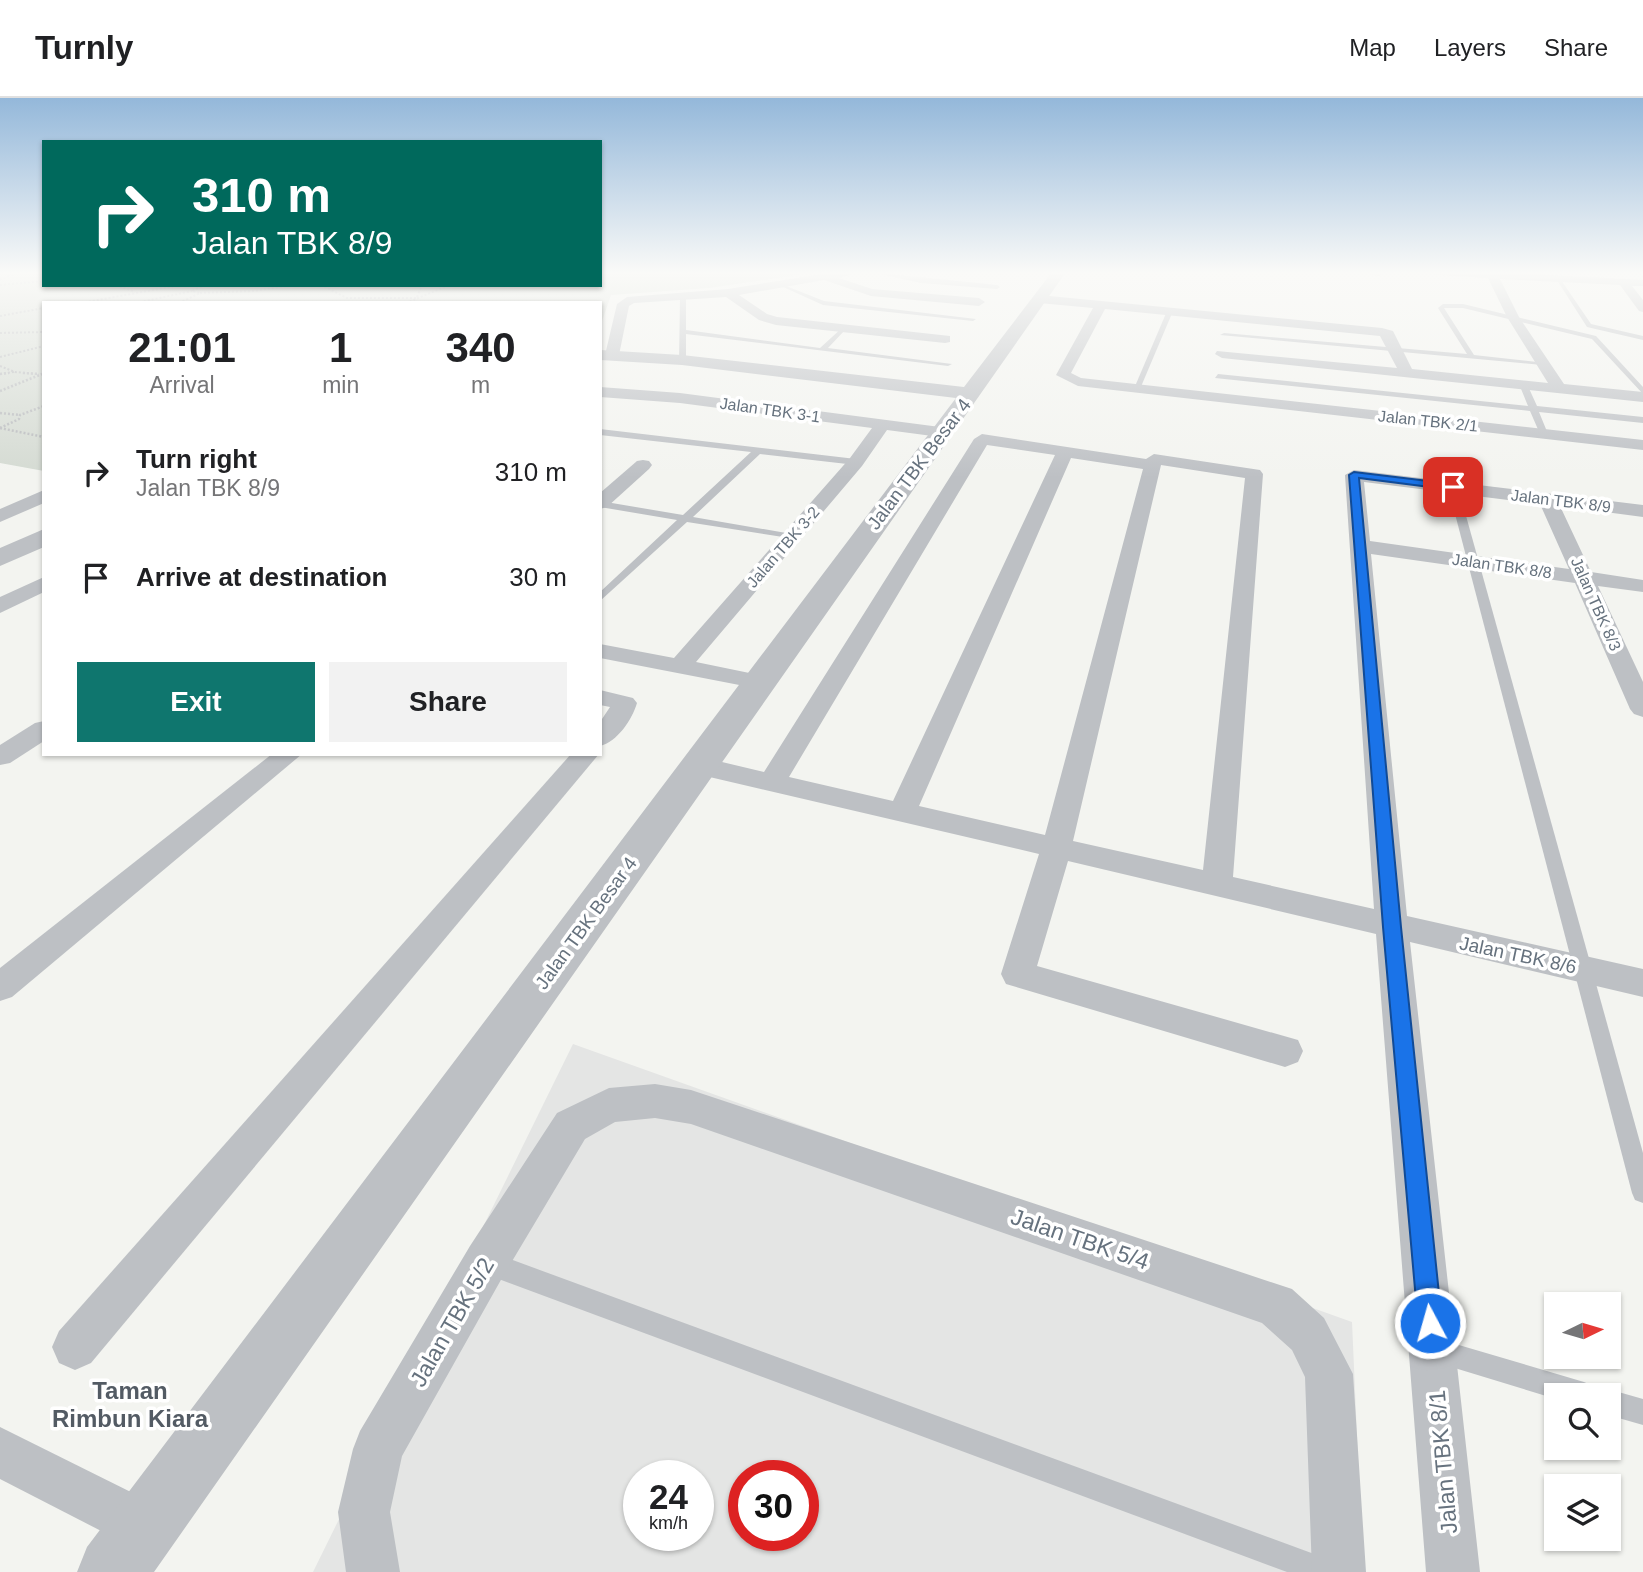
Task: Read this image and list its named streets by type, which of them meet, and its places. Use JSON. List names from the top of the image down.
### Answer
{
  "streets": {
    "street": [
      "Jalan TBK 3-1",
      "Jalan TBK 2/1",
      "Jalan TBK Besar 4",
      "Jalan TBK 8/9",
      "Jalan TBK 3-2",
      "Jalan TBK 8/8",
      "Jalan TBK 8/3",
      "Jalan TBK 8/6",
      "Jalan TBK 5/4",
      "Jalan TBK 5/2",
      "Jalan TBK 8/1"
    ]
  },
  "crossings": [
    ["Jalan TBK 3-1", "Jalan TBK Besar 4"],
    ["Jalan TBK 3-1", "Jalan TBK 3-2"],
    ["Jalan TBK Besar 4", "Jalan TBK 8/6"],
    ["Jalan TBK 8/9", "Jalan TBK 8/3"],
    ["Jalan TBK 8/9", "Jalan TBK 8/1"],
    ["Jalan TBK 8/8", "Jalan TBK 8/3"],
    ["Jalan TBK 8/8", "Jalan TBK 8/1"],
    ["Jalan TBK 8/6", "Jalan TBK 8/1"],
    ["Jalan TBK 5/4", "Jalan TBK 5/2"]
  ],
  "districts": ["Taman Rimbun Kiara"],
  "north": "right",
  "page": {
    "header": "Turnly",
    "nav": ["Map", "Layers", "Share"],
    "turn": ["310 m", "Jalan TBK 8/9"],
    "eta": [
      "21:01",
      "Arrival",
      "1",
      "min",
      "340",
      "m"
    ],
    "list": [
      {
        "name": "Turn right",
        "note": "Jalan TBK 8/9",
        "value": "310 m"
      },
      {
        "name": "Arrive at destination",
        "value": "30 m"
      }
    ],
    "buttons": ["Exit", "Share"],
    "speed": "24 km/h",
    "limit": "30"
  }
}
